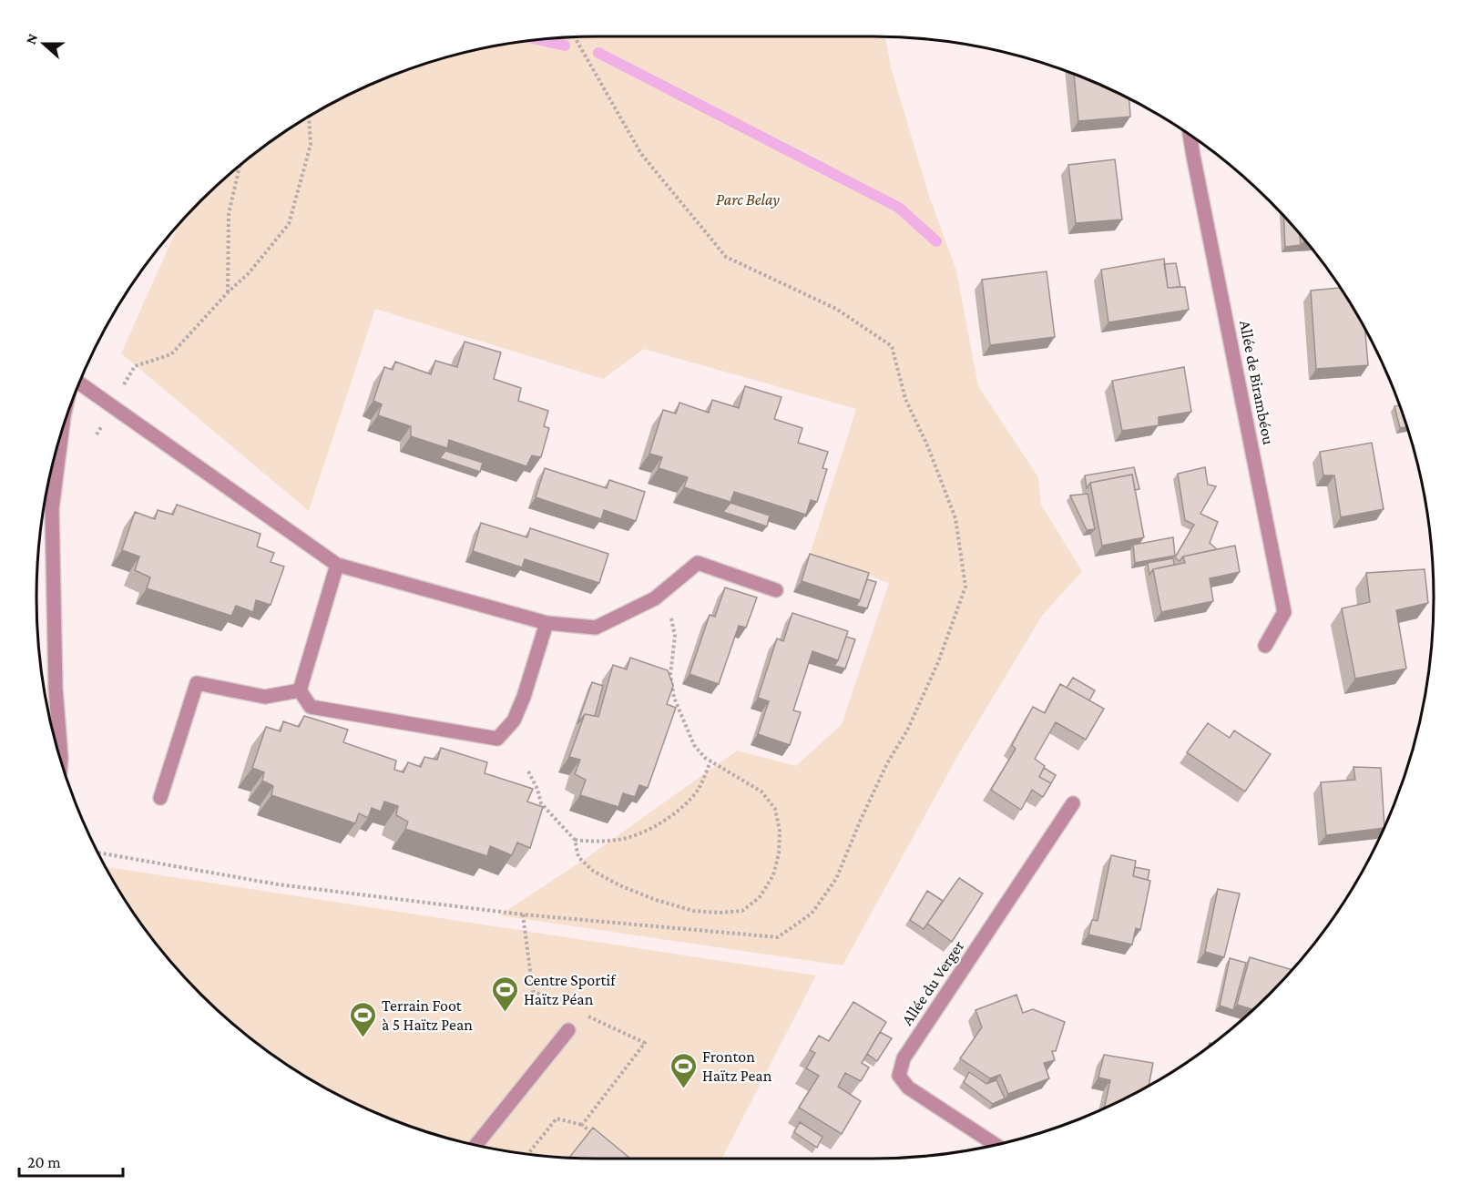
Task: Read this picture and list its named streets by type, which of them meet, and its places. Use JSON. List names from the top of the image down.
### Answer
{
  "streets": {
    "street": ["Allée de Birambéou", "Allée du Verger"]
  },
  "parks": ["Parc Belay"],
  "places": {
    "sports": ["Centre Sportif Haïtz Péan", "Terrain Foot à 5 Haïtz Pean", "Fronton Haïtz Pean"]
  },
  "scale_bar": "20 m",
  "north": "left"
}
